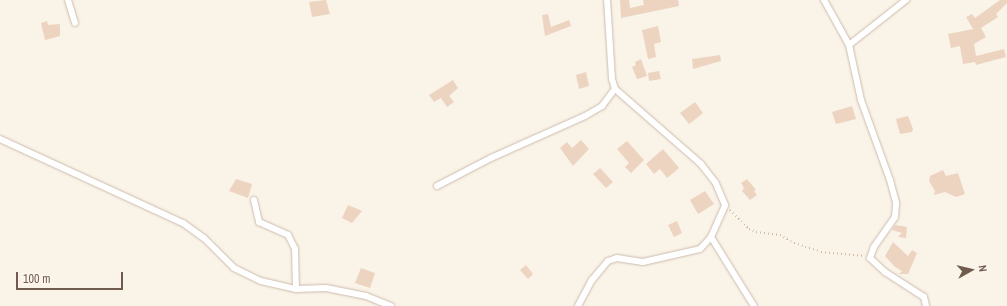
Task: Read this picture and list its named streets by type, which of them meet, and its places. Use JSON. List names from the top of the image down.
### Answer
{
  "scale_bar": "100 m",
  "north": "right"
}
